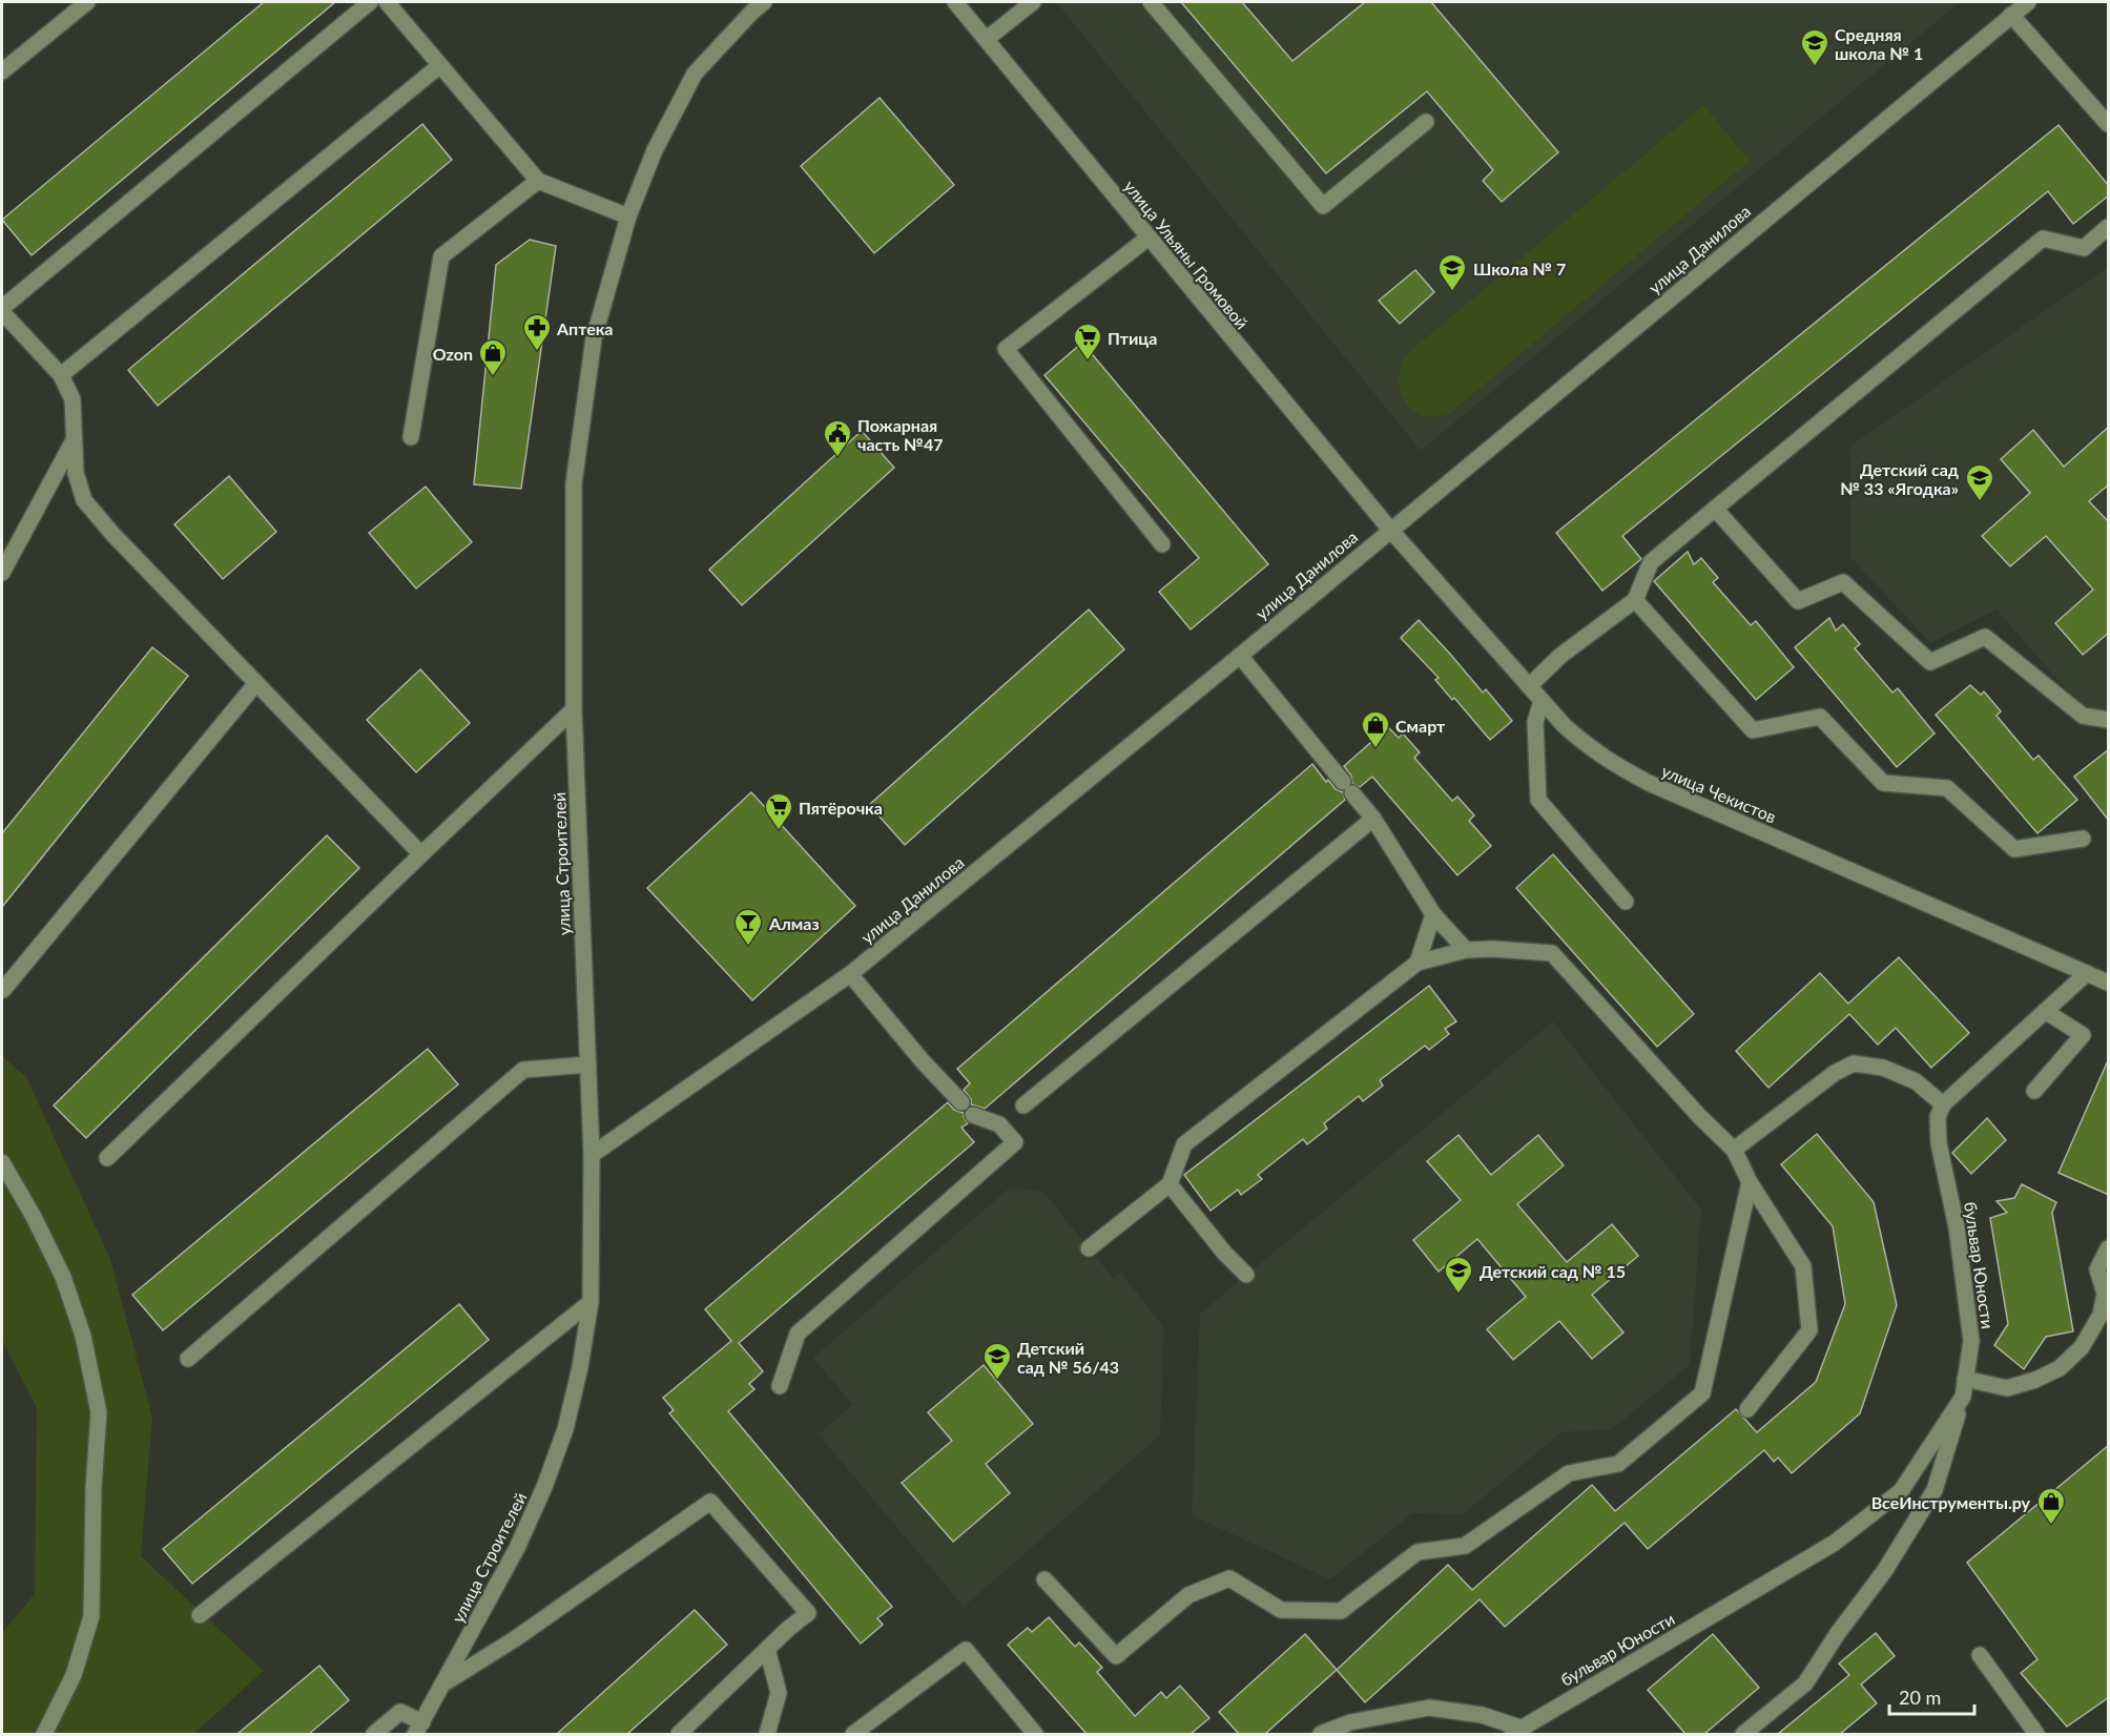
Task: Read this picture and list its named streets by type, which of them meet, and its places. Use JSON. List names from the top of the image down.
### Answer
{
  "streets": {
    "street": [
      "улица Данилова",
      "улица Ульяны Громовой",
      "улица Чекистов",
      "улица Строителей",
      "бульвар Юности"
    ]
  },
  "crossings": [
    ["улица Данилова", "улица Ульяны Громовой"],
    ["улица Данилова", "улица Чекистов"],
    ["улица Данилова", "улица Строителей"],
    ["улица Ульяны Громовой", "улица Чекистов"]
  ],
  "places": {
    "school or university": [
      "Средняя школа № 1",
      "Школа № 7",
      "Детский сад № 33 «Ягодка»",
      "Детский сад № 15",
      "Детский сад № 56/43"
    ],
    "pharmacy": ["Аптека"],
    "supermarket": ["Птица", "Пятёрочка"],
    "shop": ["Ozon", "Смарт", "ВсеИнструменты.ру"],
    "public building": ["Пожарная часть №47"],
    "bar": ["Алмаз"]
  },
  "scale_bar": "20 m"
}
